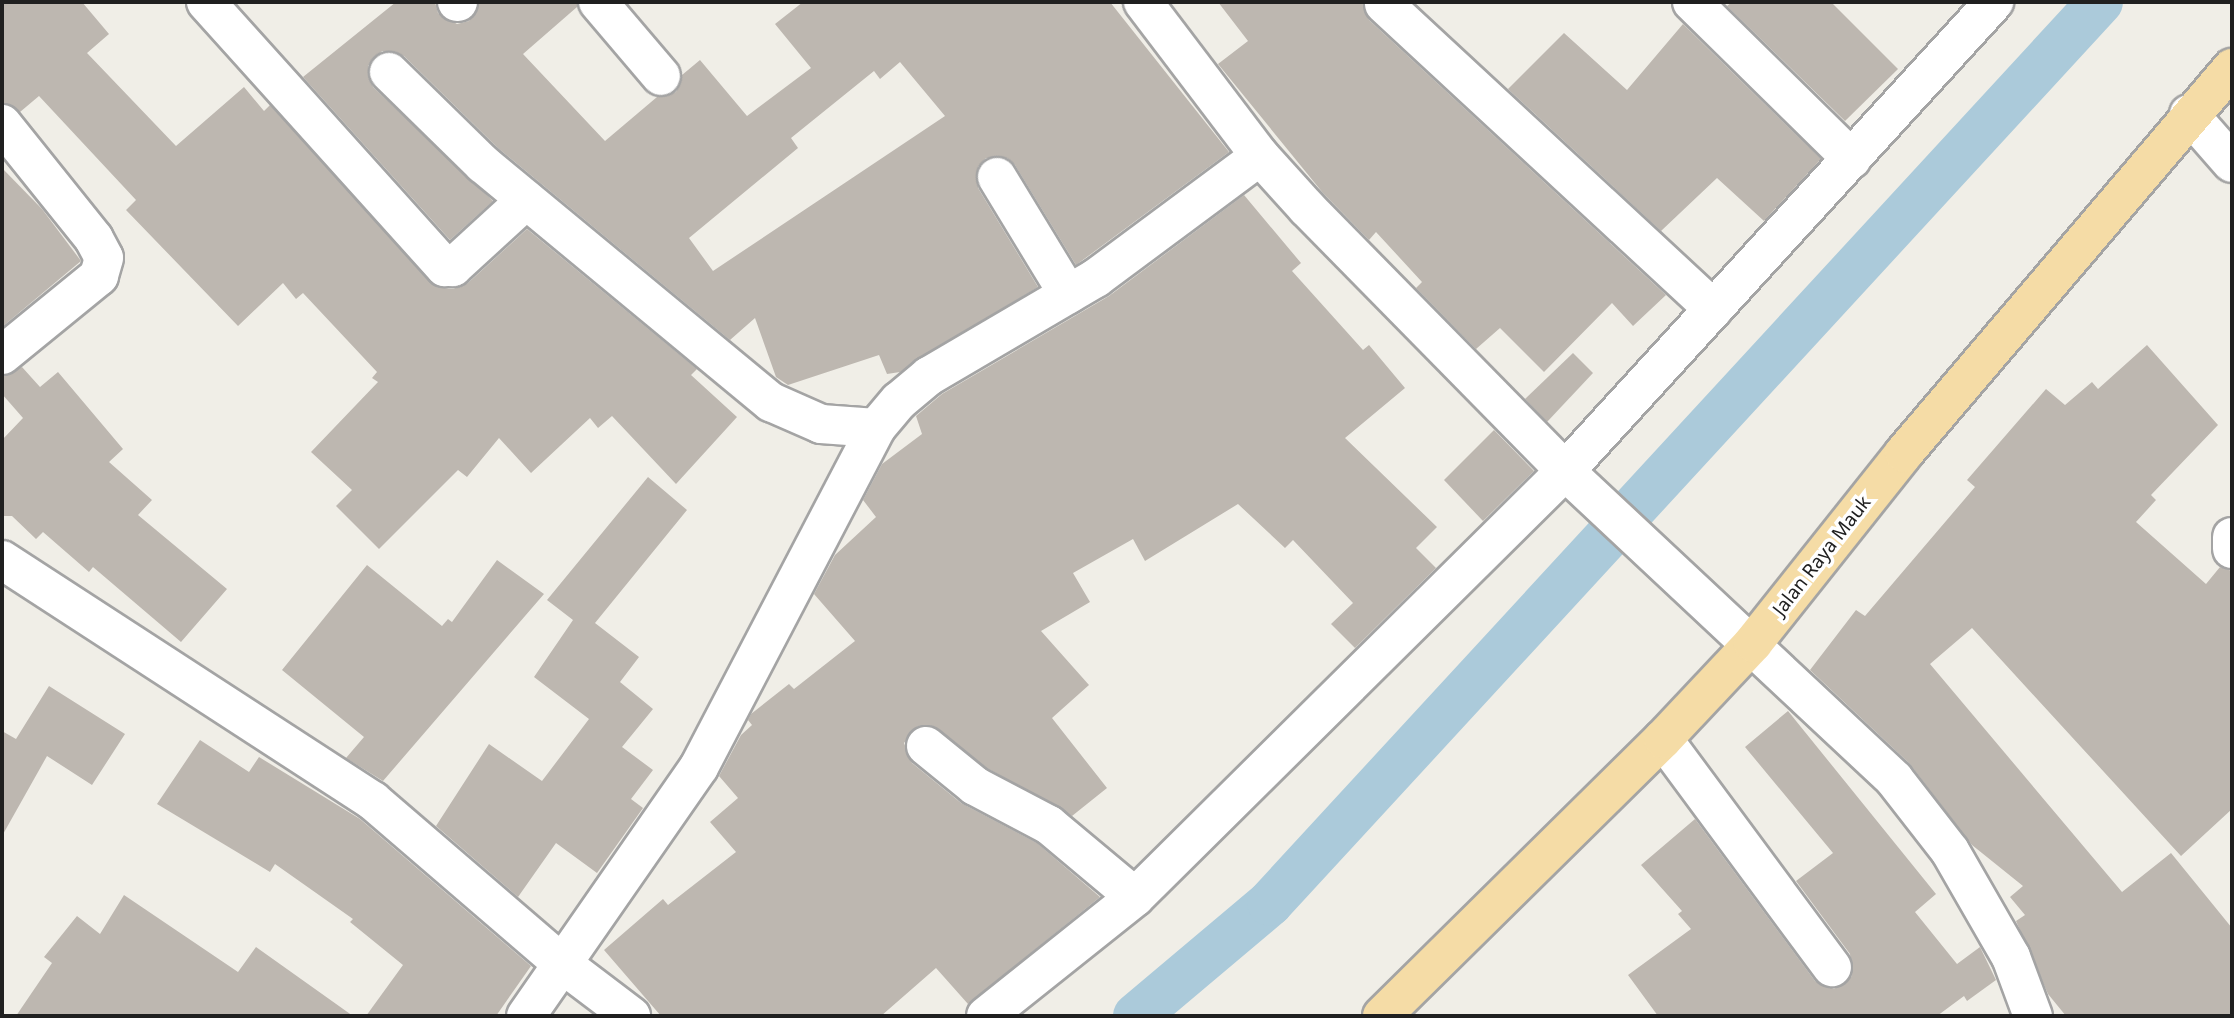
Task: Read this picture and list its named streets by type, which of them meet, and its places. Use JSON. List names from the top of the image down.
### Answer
{
  "streets": {
    "main road": ["Jalan Raya Mauk"]
  }
}
